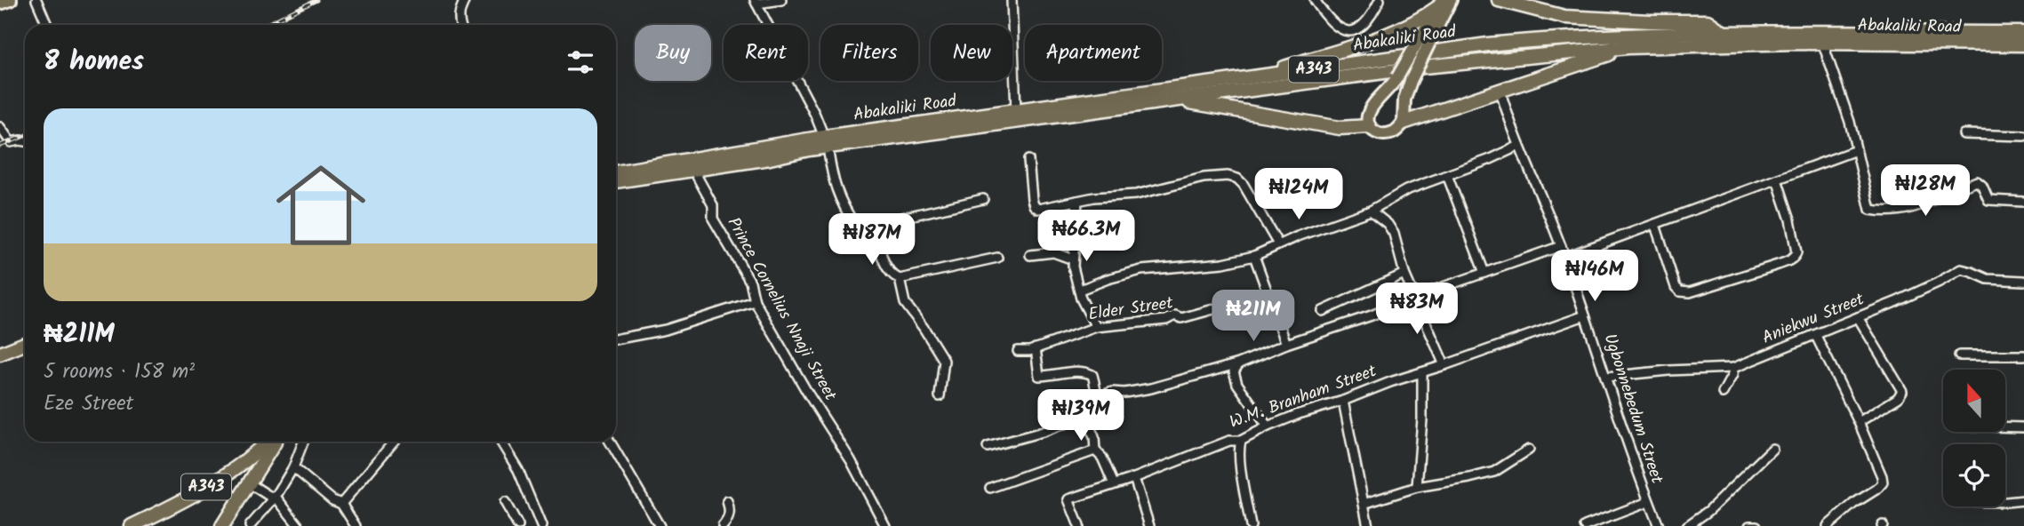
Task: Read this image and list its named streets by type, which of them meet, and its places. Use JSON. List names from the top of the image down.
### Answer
{
  "streets": {
    "highway": ["Abakaliki Road", "A343"],
    "street": [
      "Prince Cornelius Nnaji Street",
      "Elder Street",
      "Aniekwu Street",
      "W.M. Branham Street",
      "Ugbonnebedum Street"
    ]
  },
  "crossings": [
    ["Abakaliki Road", "Prince Cornelius Nnaji Street"],
    ["Aniekwu Street", "Ugbonnebedum Street"],
    ["W.M. Branham Street", "Ugbonnebedum Street"]
  ],
  "north": "top",
  "page": {
    "chip": [
      "Buy",
      "Rent",
      "Filters",
      "New",
      "Apartment"
    ],
    "heading": "8 homes",
    "list": [
      {
        "name": "₦211M",
        "note": "5 rooms · 158 m² · Eze Street"
      }
    ],
    "price": [
      "₦128M",
      "₦124M",
      "₦66.3M",
      "₦187M",
      "₦146M",
      "₦83M",
      "₦211M",
      "₦139M"
    ]
  }
}
